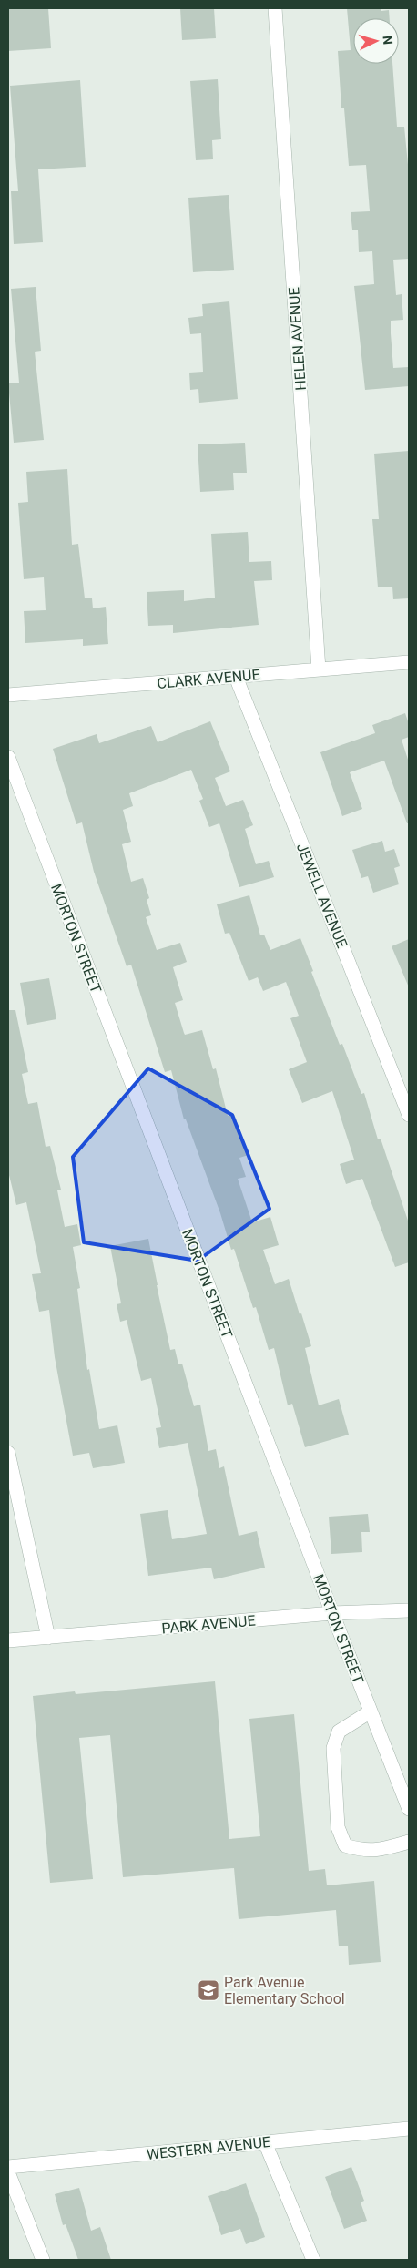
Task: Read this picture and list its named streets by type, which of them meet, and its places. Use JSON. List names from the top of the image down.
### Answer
{
  "streets": {
    "street": [
      "HELEN AVENUE",
      "CLARK AVENUE",
      "JEWELL AVENUE",
      "MORTON STREET",
      "PARK AVENUE",
      "WESTERN AVENUE"
    ]
  },
  "crossings": [
    ["HELEN AVENUE", "CLARK AVENUE"],
    ["CLARK AVENUE", "JEWELL AVENUE"],
    ["MORTON STREET", "PARK AVENUE"]
  ],
  "places": {
    "school or university": ["Park Avenue Elementary School"]
  },
  "north": "right"
}
